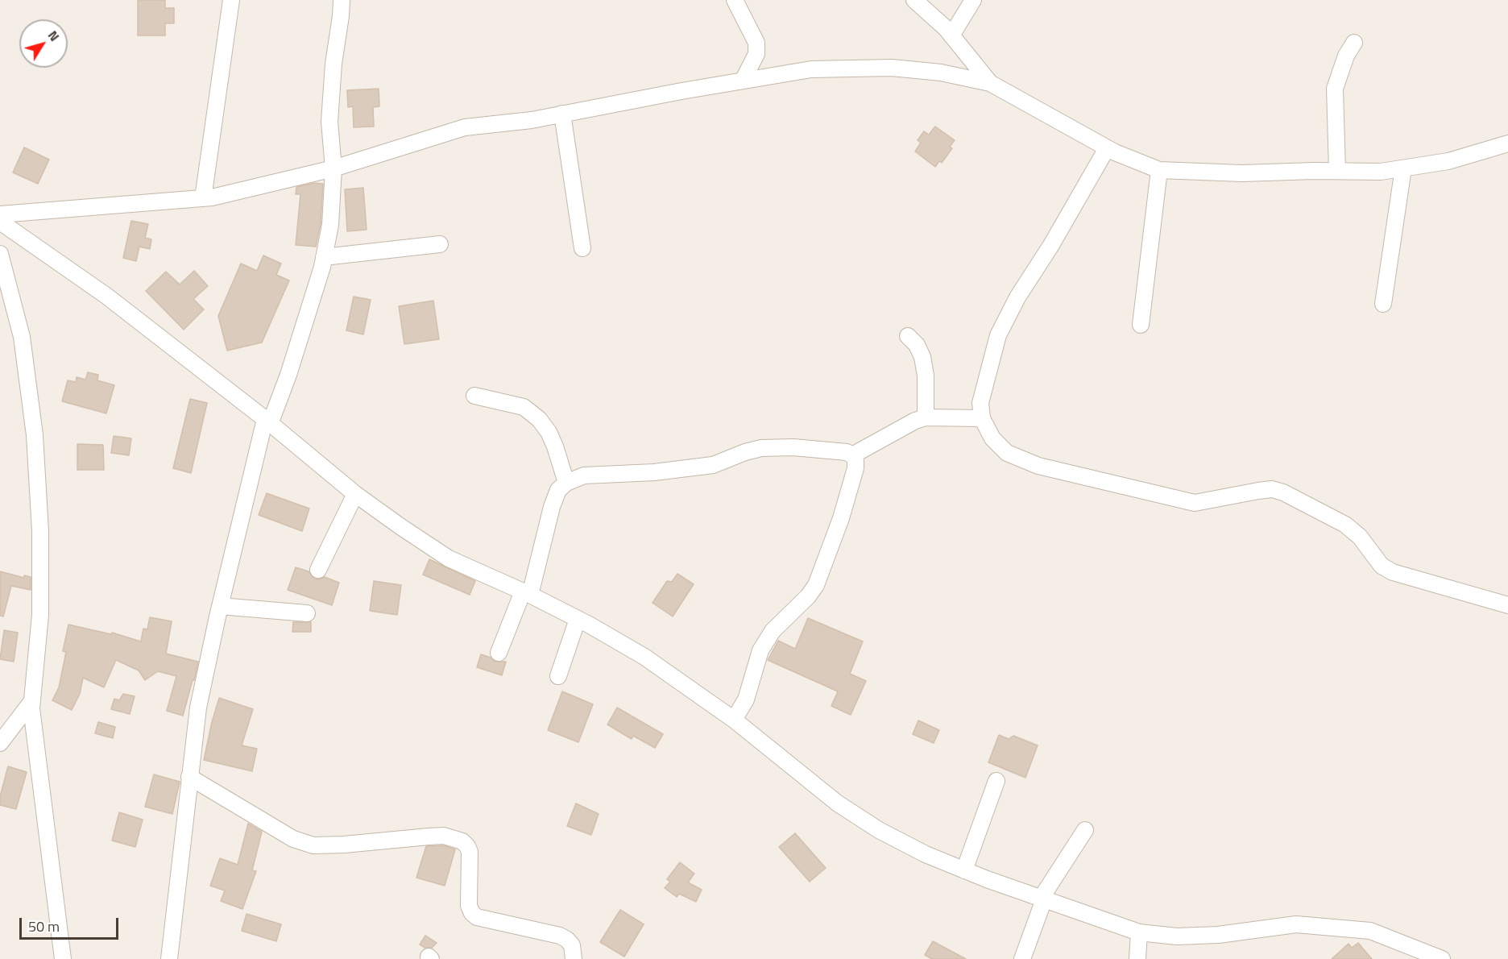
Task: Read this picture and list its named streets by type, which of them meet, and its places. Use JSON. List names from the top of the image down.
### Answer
{
  "scale_bar": "50 m",
  "north": "top right"
}
